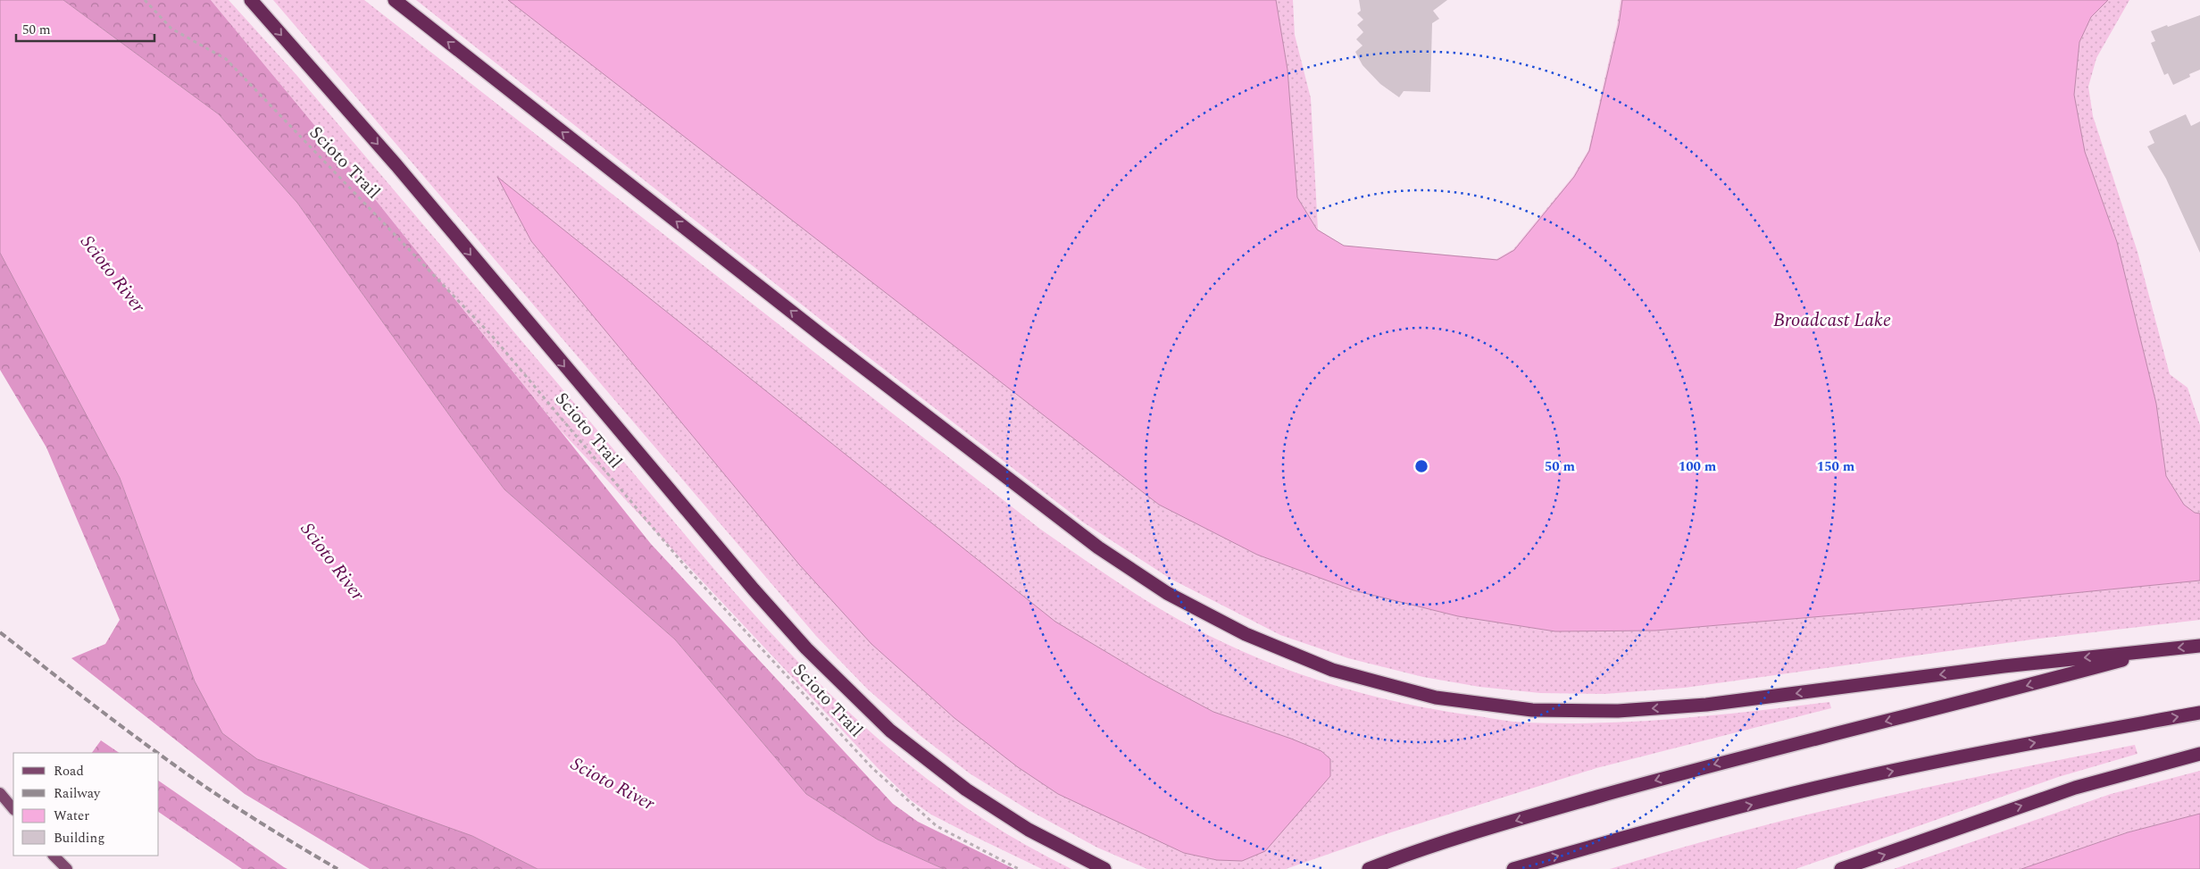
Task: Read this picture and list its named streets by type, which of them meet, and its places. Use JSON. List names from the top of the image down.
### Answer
{
  "streets": {
    "path": ["Scioto Trail"]
  },
  "water": ["Scioto River", "Broadcast Lake"],
  "legend": [
    "Road",
    "Railway",
    "Water",
    "Building"
  ],
  "scale_bar": "50 m",
  "rings": ["50 m", "100 m", "150 m"]
}
